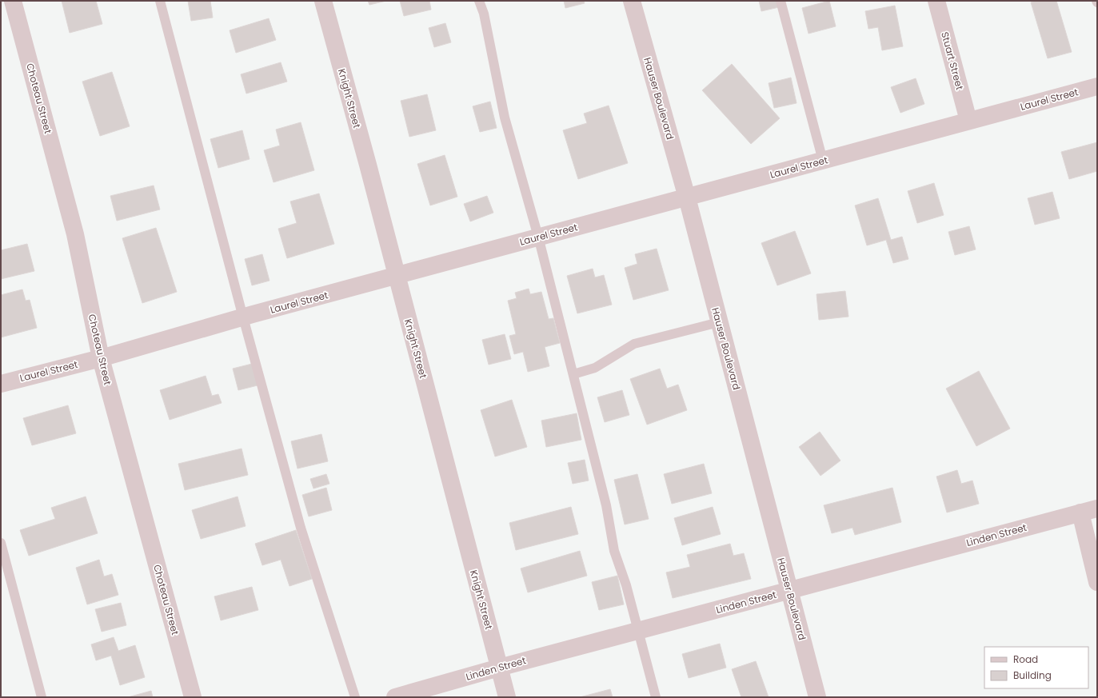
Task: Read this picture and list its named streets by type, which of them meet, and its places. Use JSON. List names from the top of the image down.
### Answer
{
  "streets": {
    "street": [
      "Stuart Street",
      "Choteau Street",
      "Knight Street",
      "Hauser Boulevard",
      "Laurel Street",
      "Linden Street"
    ]
  },
  "crossings": [
    ["Stuart Street", "Laurel Street"],
    ["Choteau Street", "Laurel Street"],
    ["Knight Street", "Laurel Street"],
    ["Knight Street", "Linden Street"],
    ["Hauser Boulevard", "Laurel Street"],
    ["Hauser Boulevard", "Linden Street"]
  ],
  "legend": ["Road", "Building"]
}
